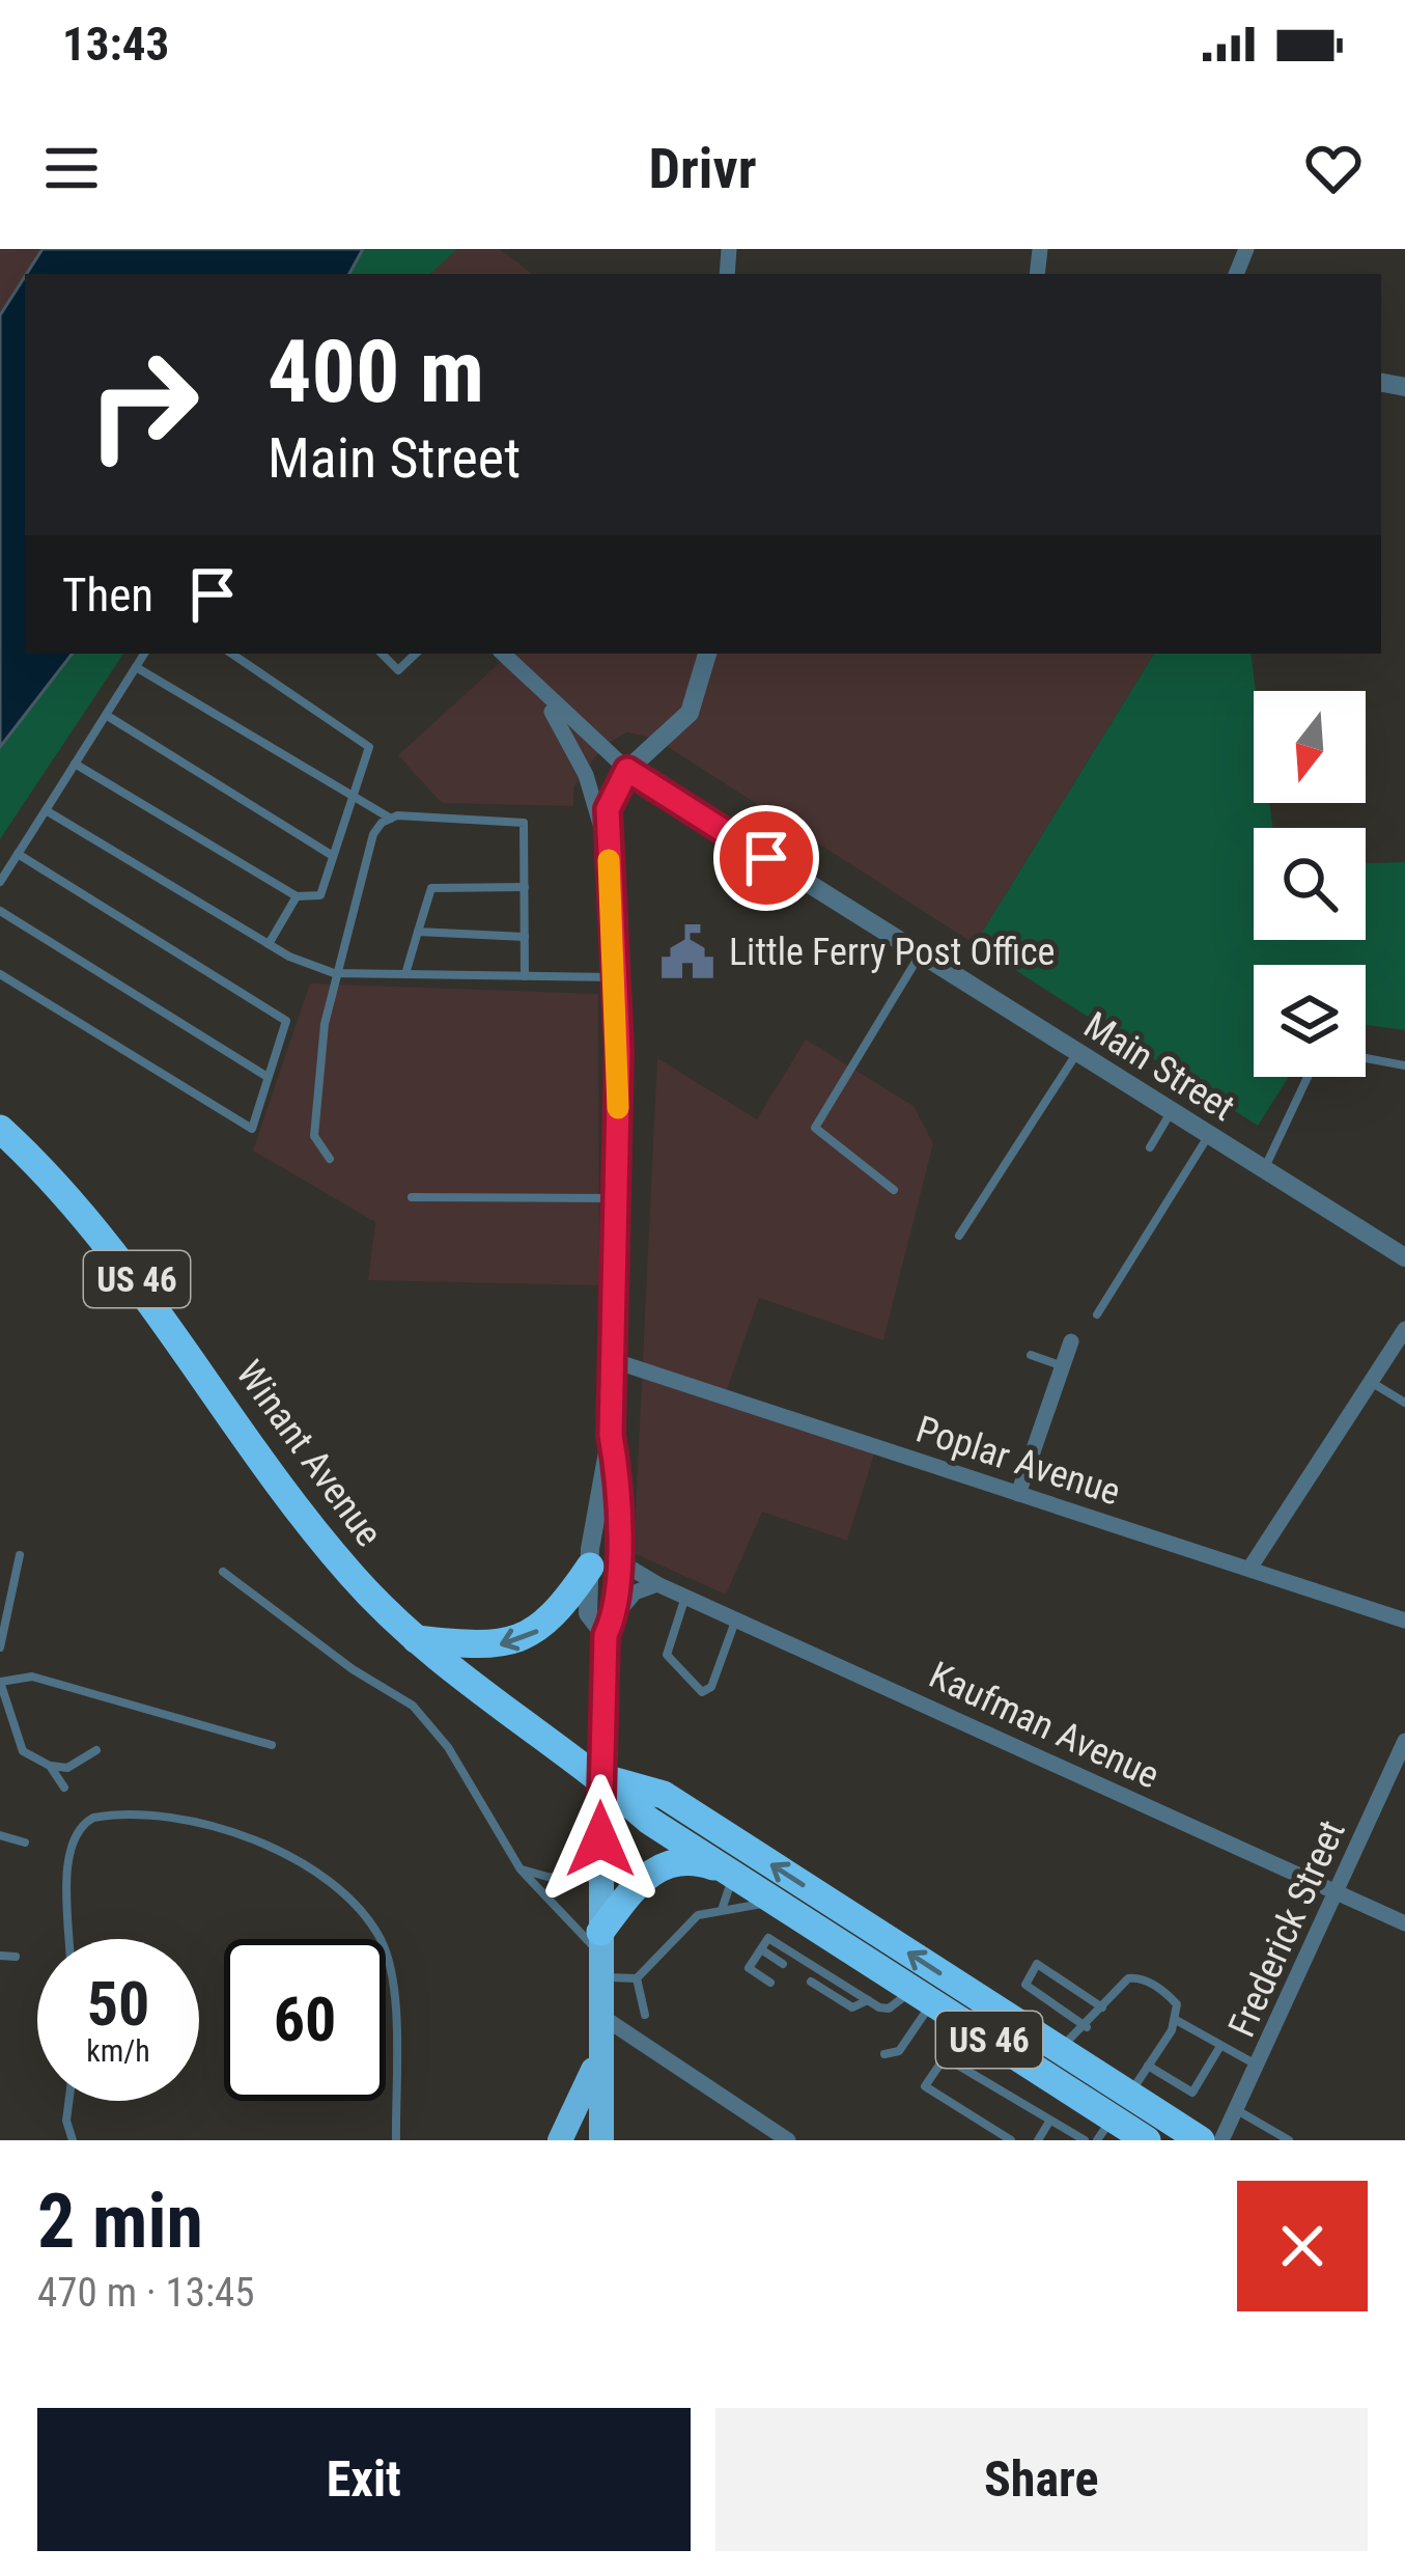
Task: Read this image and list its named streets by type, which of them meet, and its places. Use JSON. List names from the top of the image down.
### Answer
{
  "streets": {
    "highway": ["US 46", "Winant Avenue"],
    "street": [
      "Main Street",
      "Poplar Avenue",
      "Kaufman Avenue",
      "Frederick Street"
    ]
  },
  "crossings": [
    ["US 46", "Winant Avenue"],
    ["Kaufman Avenue", "Frederick Street"]
  ],
  "places": {
    "public building": ["Little Ferry Post Office"]
  },
  "north": "bottom",
  "page": {
    "status": "13:43",
    "header": "Drivr",
    "turn": ["400 m", "Main Street"],
    "then": "Then",
    "speed": "50 km/h",
    "limit": "60",
    "heading": ["2 min", "470 m · 13:45"],
    "buttons": ["Exit", "Share"]
  }
}
